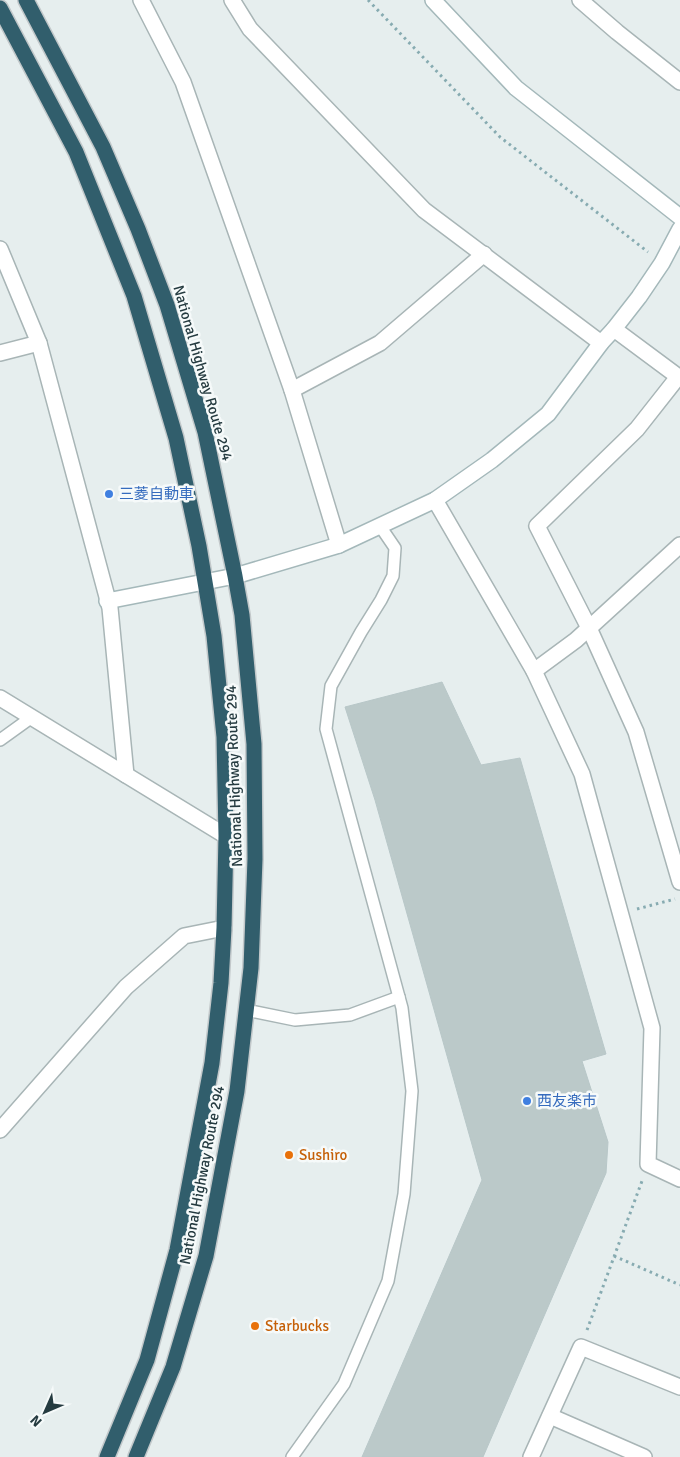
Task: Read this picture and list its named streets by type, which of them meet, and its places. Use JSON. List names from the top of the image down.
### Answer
{
  "streets": {
    "highway": ["National Highway Route 294"]
  },
  "places": [
    "三菱自動車",
    "西友楽市",
    "Sushiro",
    "Starbucks"
  ],
  "north": "bottom left"
}
